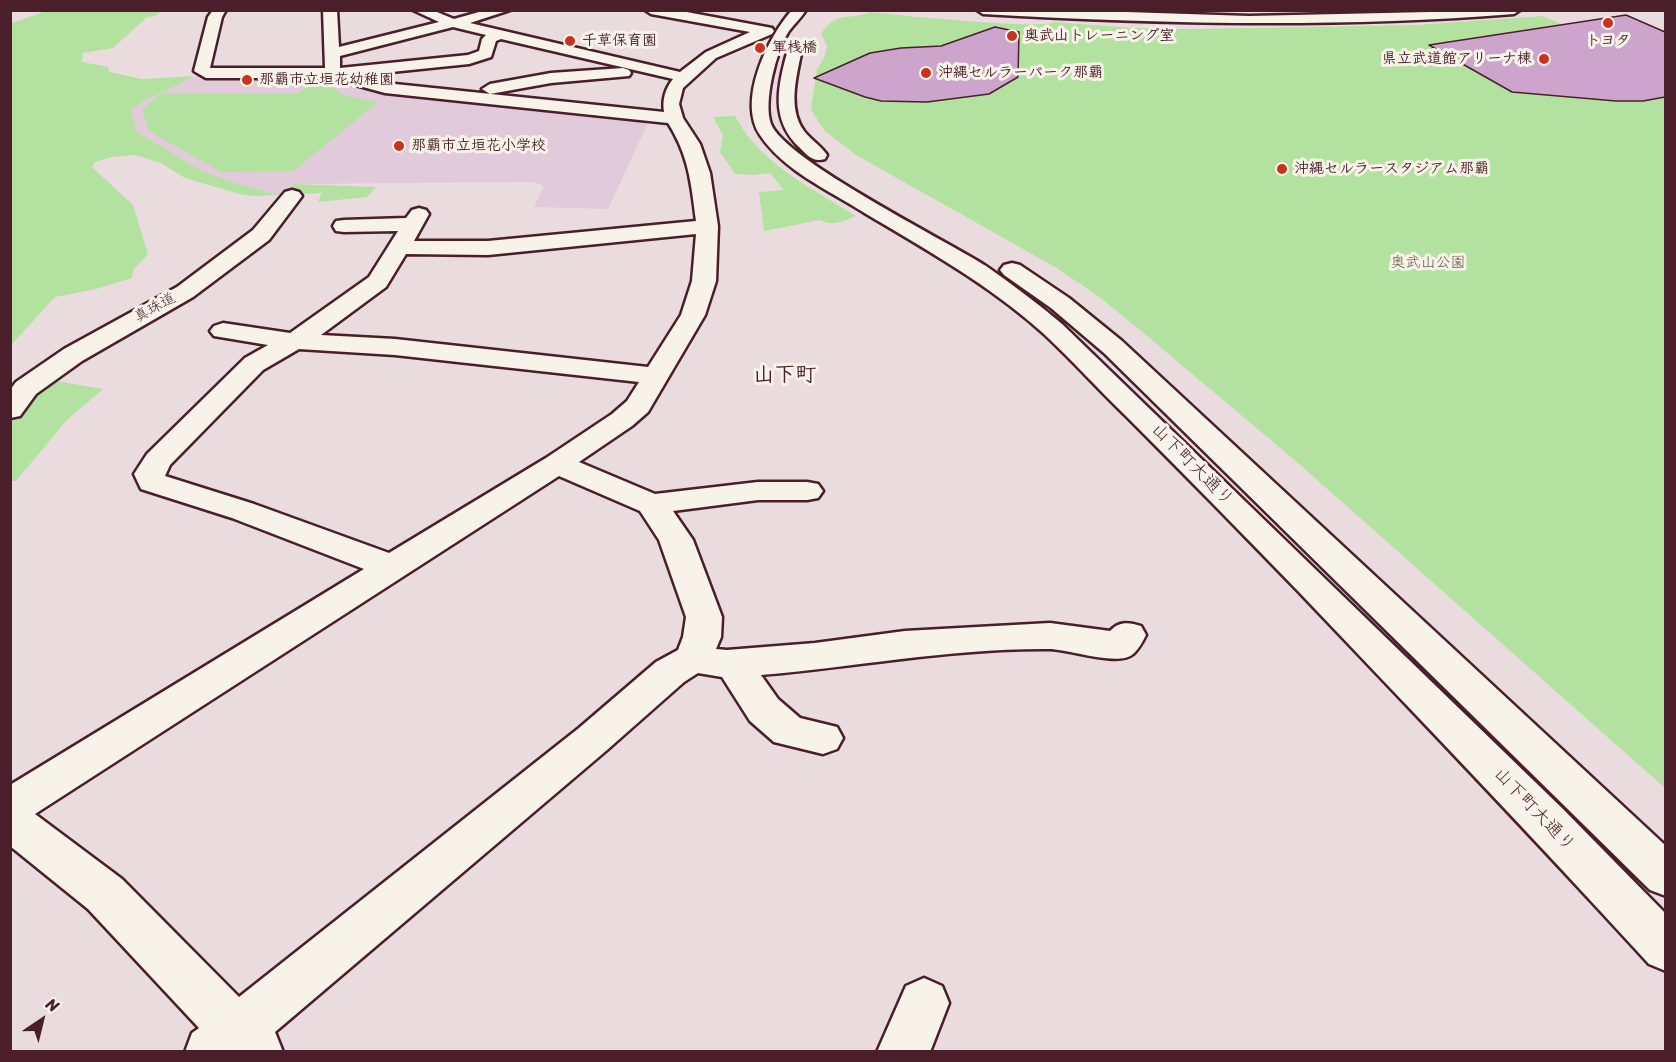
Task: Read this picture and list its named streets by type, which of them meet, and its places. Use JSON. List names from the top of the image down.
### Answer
{
  "streets": {
    "main road": ["真珠道", "山下町大通り"]
  },
  "districts": ["山下町"],
  "parks": ["奥武山公園"],
  "places": [
    "トヨタ",
    "奥武山トレーニング室",
    "千草保育園",
    "軍桟橋",
    "県立武道館アリーナ棟",
    "沖縄セルラーパーク那覇",
    "那覇市立垣花幼稚園",
    "那覇市立垣花小学校",
    "沖縄セルラースタジアム那覇"
  ],
  "north": "top right"
}
